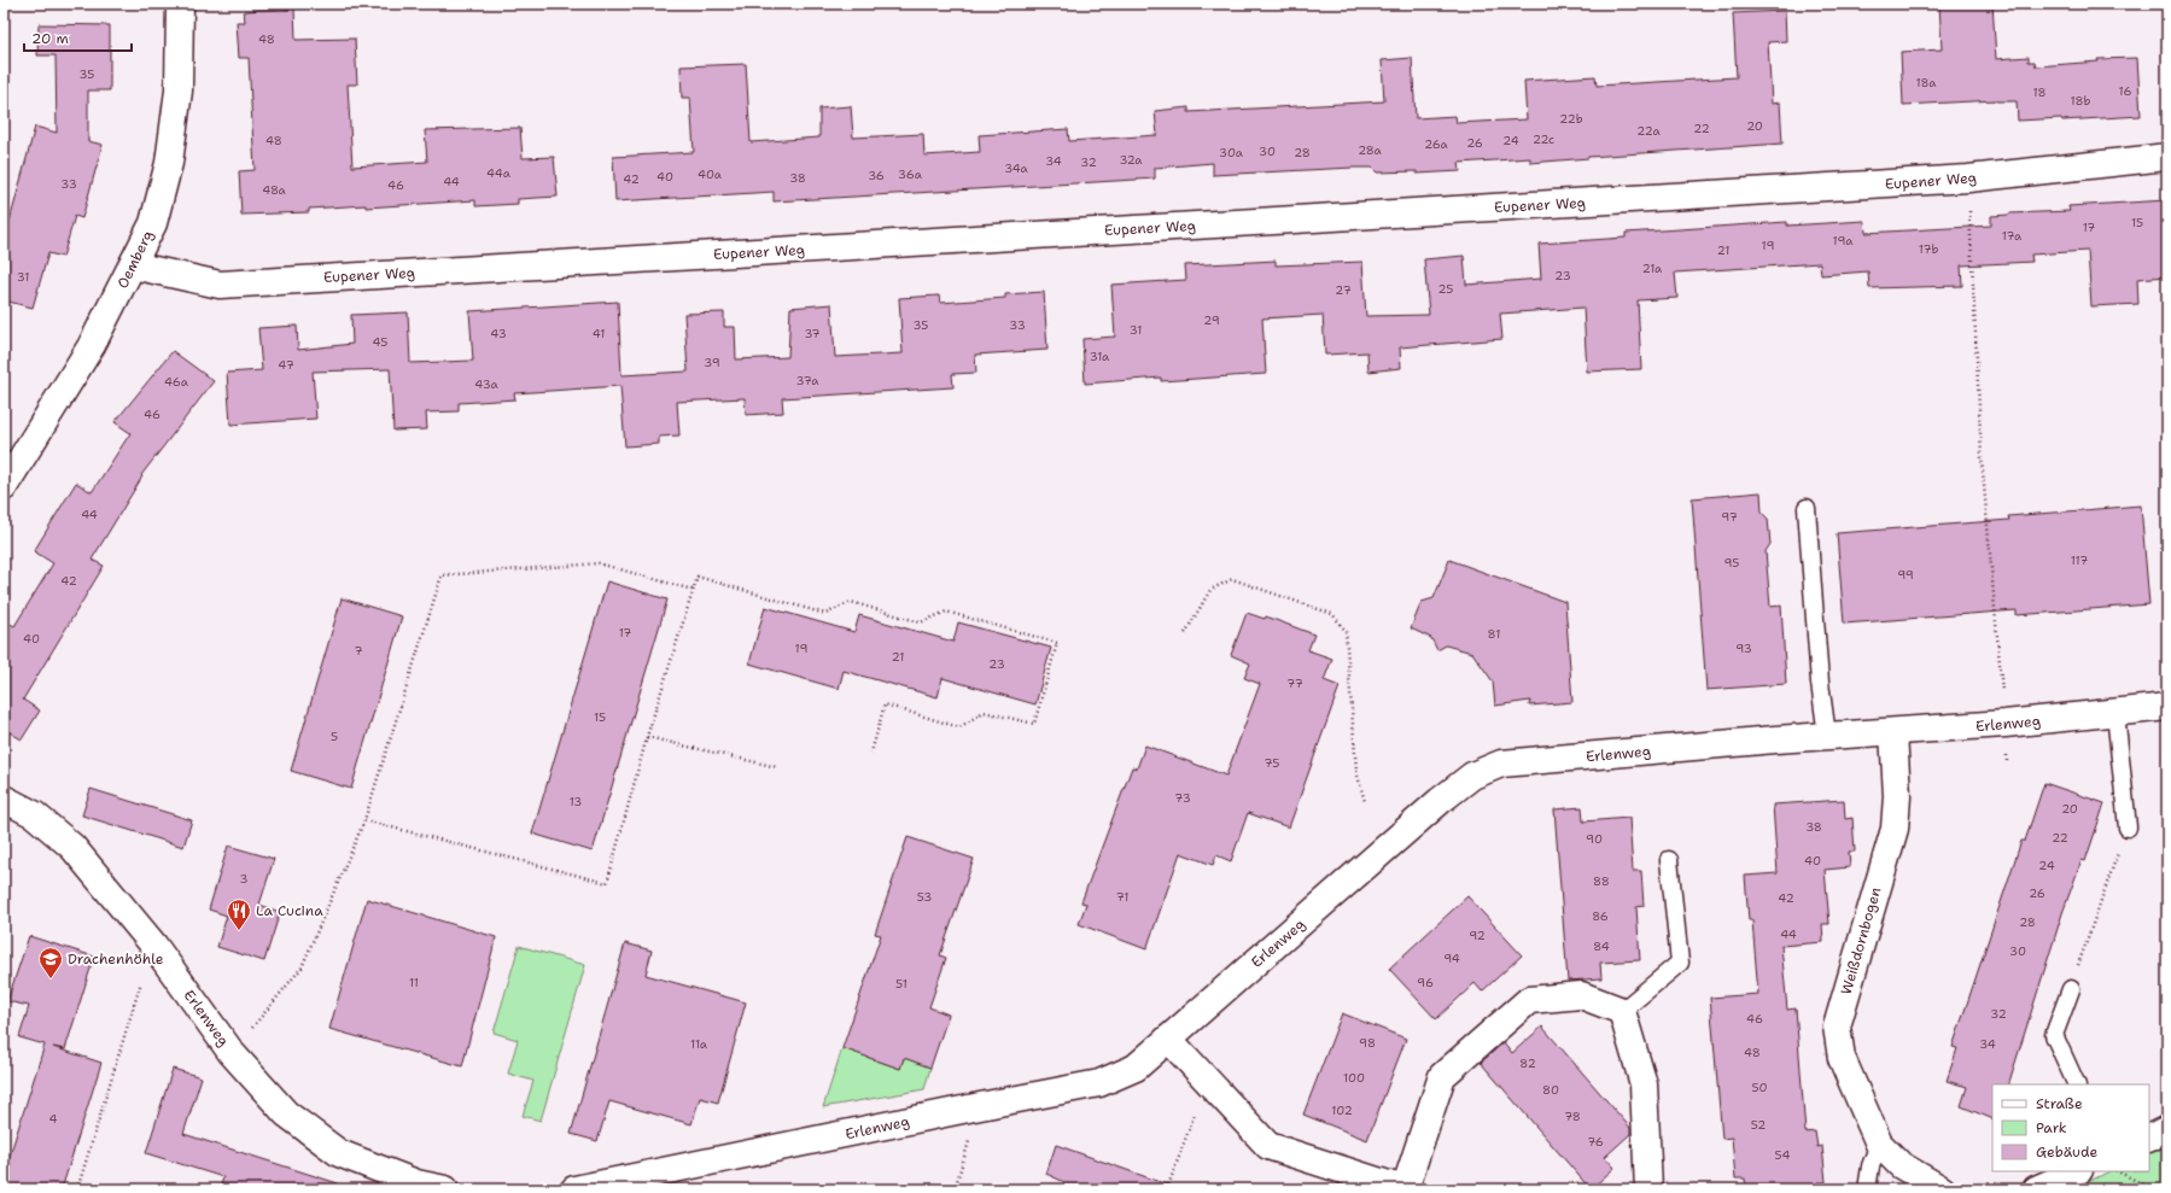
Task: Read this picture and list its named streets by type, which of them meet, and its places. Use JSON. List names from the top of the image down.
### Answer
{
  "streets": {
    "street": [
      "Eupener Weg",
      "Oemberg",
      "Erlenweg",
      "Weißdornbogen"
    ]
  },
  "crossings": [
    ["Eupener Weg", "Oemberg"],
    ["Erlenweg", "Weißdornbogen"]
  ],
  "places": {
    "restaurant": ["La Cucina"],
    "school or university": ["Drachenhöhle"]
  },
  "house_numbers": [
    "48",
    "35",
    "18a",
    "16",
    "18",
    "18b",
    "22b",
    "20",
    "22",
    "22a",
    "22c",
    "48",
    "24",
    "26",
    "26a",
    "28a",
    "30",
    "30a",
    "28",
    "32a",
    "34",
    "32",
    "34a",
    "44a",
    "40a",
    "36a",
    "36",
    "40",
    "38",
    "42",
    "44",
    "33",
    "46",
    "48a",
    "15",
    "17",
    "17a",
    "19a",
    "19",
    "17b",
    "21",
    "21a",
    "23",
    "31",
    "25",
    "27",
    "29",
    "35",
    "33",
    "31",
    "43",
    "41",
    "37",
    "45",
    "31a",
    "39",
    "47",
    "37a",
    "46a",
    "43a",
    "46",
    "44",
    "97",
    "117",
    "95",
    "99",
    "42",
    "17",
    "81",
    "40",
    "19",
    "93",
    "7",
    "21",
    "23",
    "77",
    "15",
    "5",
    "75",
    "73",
    "13",
    "20",
    "38",
    "22",
    "90",
    "40",
    "24",
    "3",
    "88",
    "26",
    "53",
    "71",
    "42",
    "86",
    "28",
    "44",
    "92",
    "84",
    "30",
    "94",
    "11",
    "96",
    "51",
    "32",
    "46",
    "98",
    "11a",
    "34",
    "48",
    "82",
    "100",
    "50",
    "80",
    "102",
    "78",
    "4",
    "52",
    "76",
    "54"
  ],
  "legend": ["Straße", "Park", "Gebäude"],
  "scale_bar": "20 m"
}
